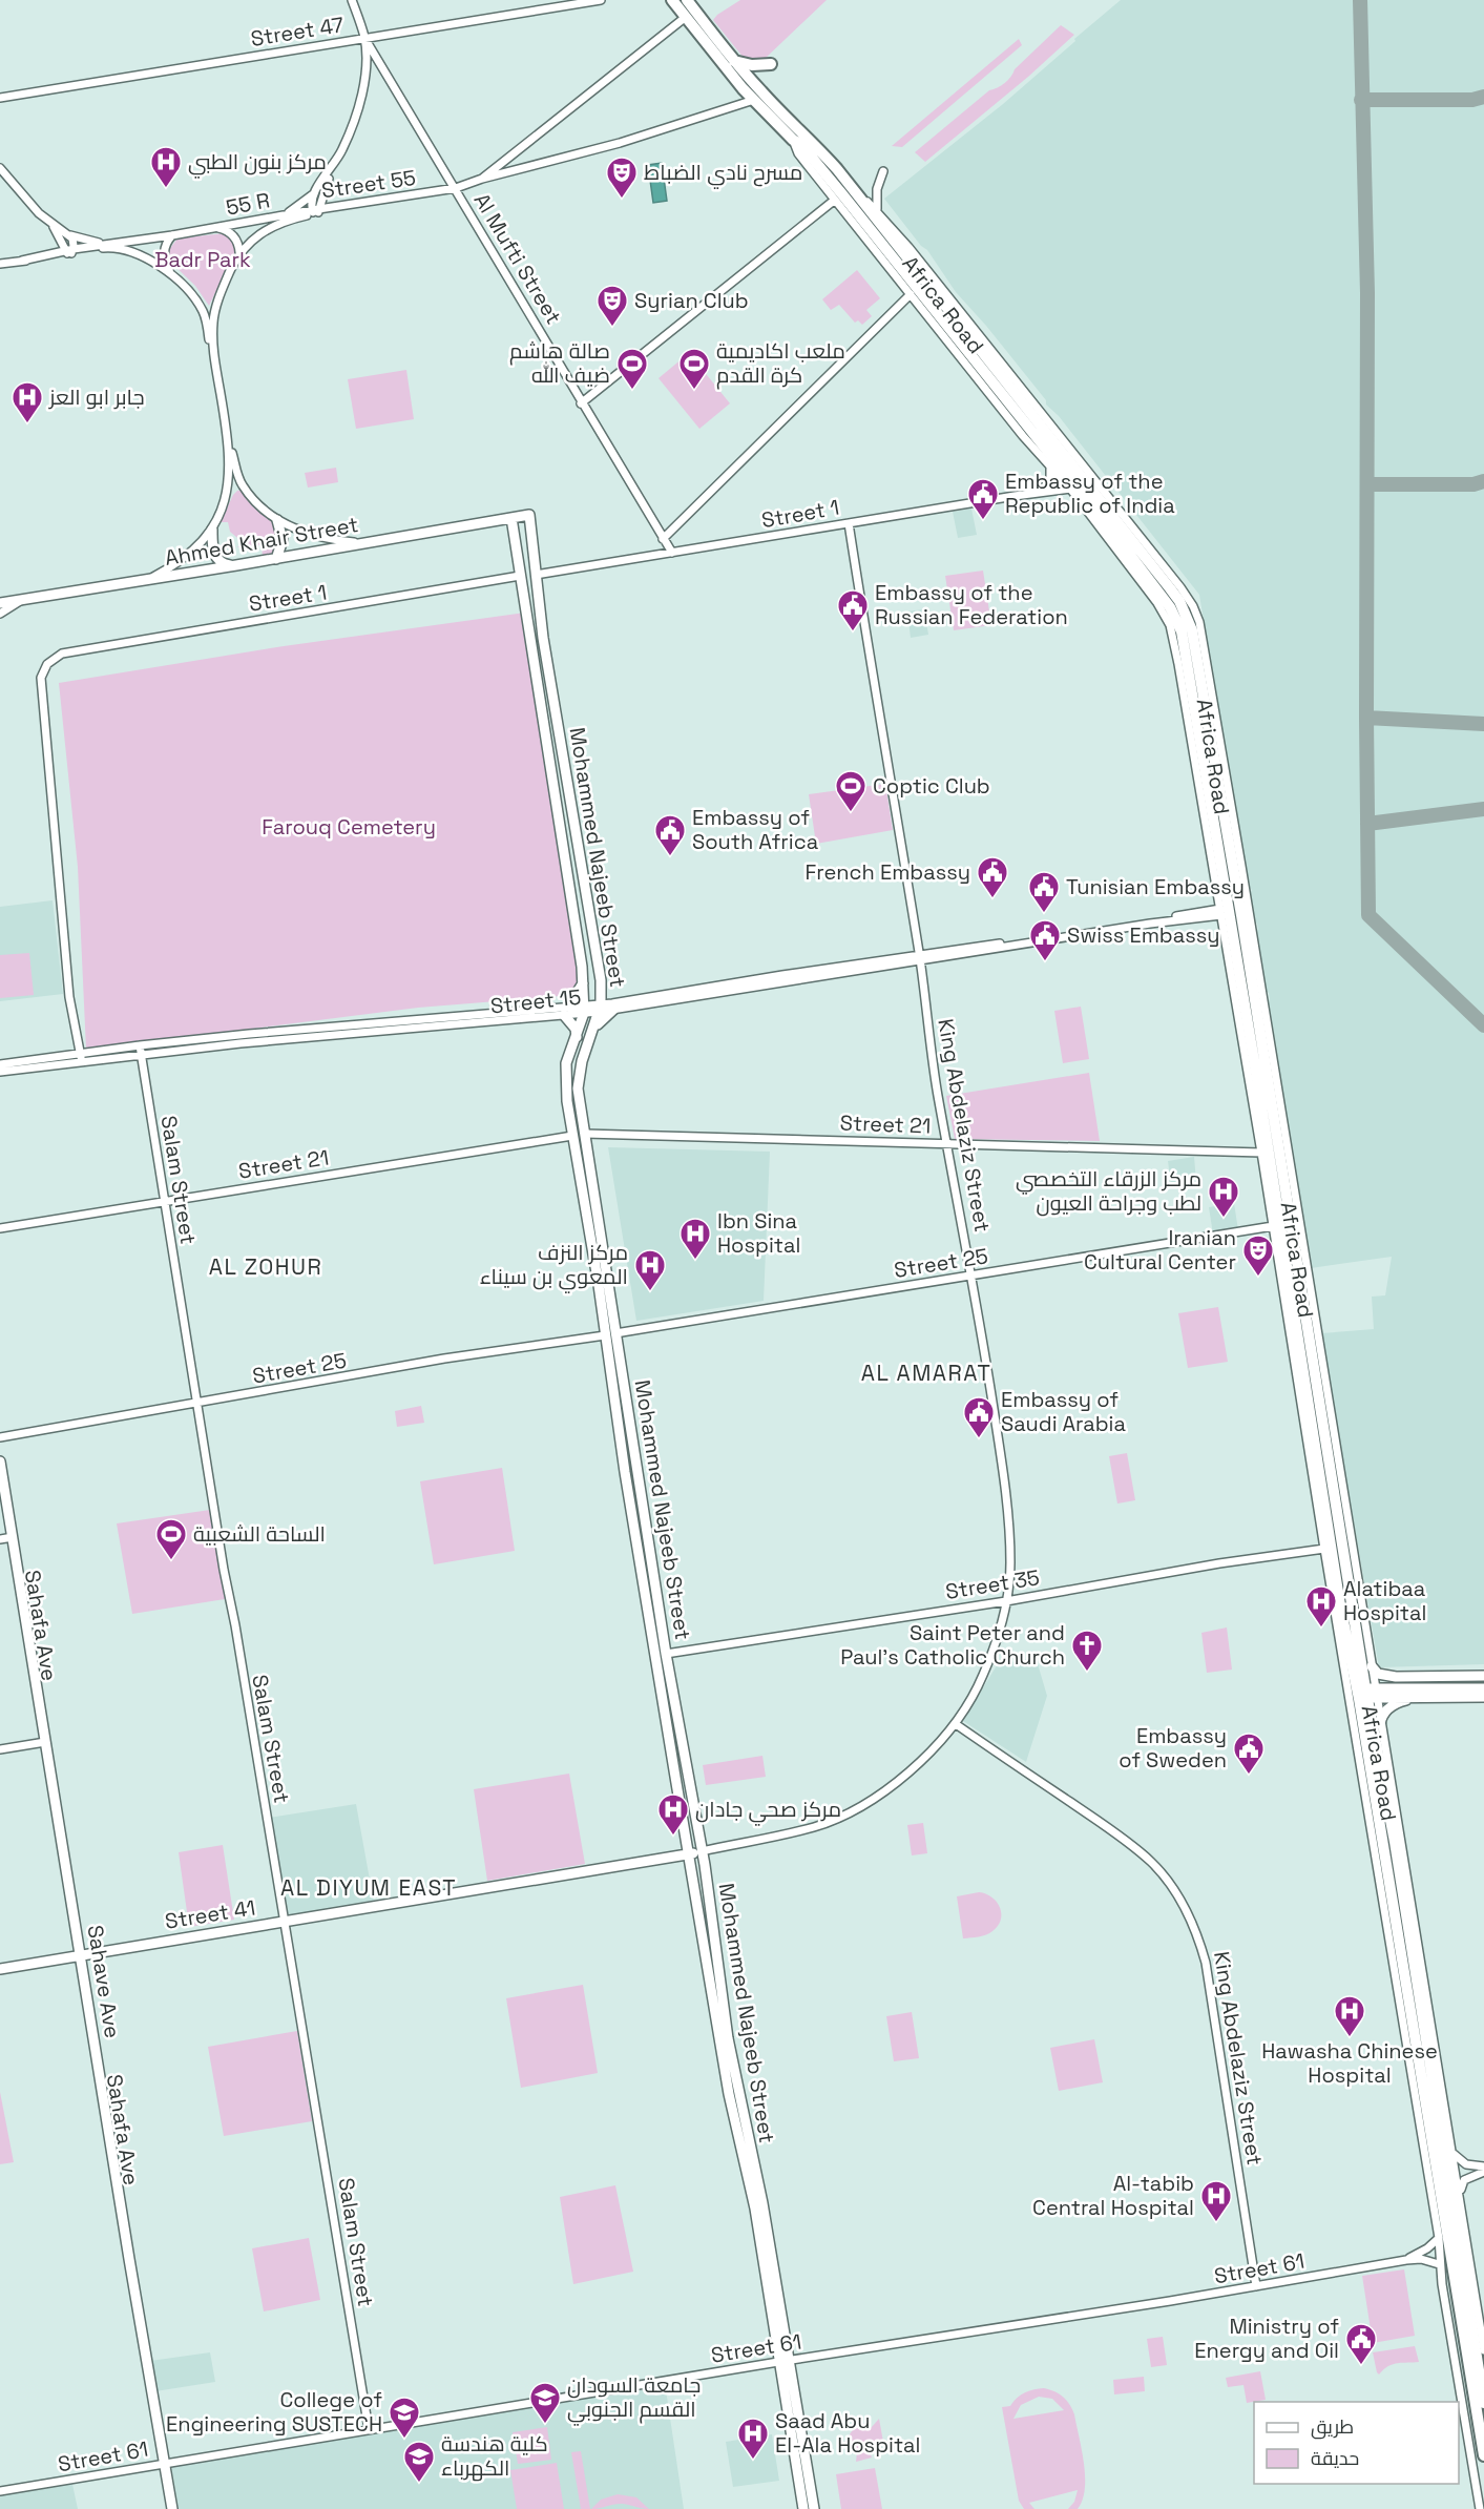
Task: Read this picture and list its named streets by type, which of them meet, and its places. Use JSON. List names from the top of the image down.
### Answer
{
  "streets": {
    "highway": ["Africa Road"],
    "main road": [
      "Ahmed Khair Street",
      "Mohammed Najeeb Street",
      "King Abdelaziz Street",
      "Street 41",
      "Sahave Ave"
    ],
    "street": [
      "Street 47",
      "Street 55",
      "55 R",
      "Al Mufti Street",
      "Street 1",
      "Street 15",
      "Street 21",
      "Salam Street",
      "Street 25",
      "Street 35",
      "Street 61"
    ]
  },
  "crossings": [
    ["Street 47", "Al Mufti Street"],
    ["Street 55", "55 R"],
    ["Street 55", "Al Mufti Street"],
    ["Al Mufti Street", "Street 1"],
    ["Africa Road", "Street 1"],
    ["Africa Road", "Street 15"],
    ["Africa Road", "Street 21"],
    ["Africa Road", "Street 25"],
    ["Africa Road", "Street 35"],
    ["Street 1", "Mohammed Najeeb Street"],
    ["Street 1", "King Abdelaziz Street"],
    ["Ahmed Khair Street", "Mohammed Najeeb Street"],
    ["Mohammed Najeeb Street", "Street 15"],
    ["Mohammed Najeeb Street", "Street 21"],
    ["Mohammed Najeeb Street", "King Abdelaziz Street"],
    ["Mohammed Najeeb Street", "Street 25"],
    ["Mohammed Najeeb Street", "Street 35"],
    ["Mohammed Najeeb Street", "Street 41"],
    ["Mohammed Najeeb Street", "Street 61"],
    ["Street 15", "King Abdelaziz Street"],
    ["Street 15", "Salam Street"],
    ["Street 21", "King Abdelaziz Street"],
    ["Street 21", "Salam Street"],
    ["King Abdelaziz Street", "Street 25"],
    ["King Abdelaziz Street", "Street 35"],
    ["King Abdelaziz Street", "Street 41"],
    ["King Abdelaziz Street", "Street 61"],
    ["Salam Street", "Street 25"],
    ["Salam Street", "Street 41"],
    ["Salam Street", "Street 61"],
    ["Street 41", "Sahave Ave"],
    ["Sahave Ave", "Street 61"]
  ],
  "districts": ["AL ZOHUR", "AL AMARAT", "AL DIYUM EAST"],
  "parks": ["Badr Park", "Farouq Cemetery"],
  "places": {
    "hospital": [
      "مركز بنون الطبي",
      "جابر ابو العز",
      "مركز الزرقاء التخصصي لطب وجراحة العيون",
      "Ibn Sina Hospital",
      "مركز النزف المعوي بن سيناء",
      "Alatibaa Hospital",
      "مركز صحي جادان",
      "Hawasha Chinese Hospital",
      "Al-tabib Central Hospital",
      "Saad Abu El-Ala Hospital"
    ],
    "theatre": ["مسرح نادي الضباط", "Syrian Club", "Iranian Cultural Center"],
    "sports": [
      "صالة هاشم ضيف الله",
      "ملعب اكاديمية كرة القدم",
      "Coptic Club",
      "الساحة الشعبية"
    ],
    "public building": [
      "Embassy of the Republic of India",
      "Embassy of the Russian Federation",
      "Embassy of South Africa",
      "French Embassy",
      "Tunisian Embassy",
      "Swiss Embassy",
      "Embassy of Saudi Arabia",
      "Embassy of Sweden",
      "Ministry of Energy and Oil"
    ],
    "church": ["Saint Peter and Paul's Catholic Church"],
    "school or university": ["جامعة السودان القسم الجنوبي", "College of Engineering SUSTECH", "كلية هندسة الكهرباء"]
  },
  "legend": ["طريق", "حديقة"]
}
